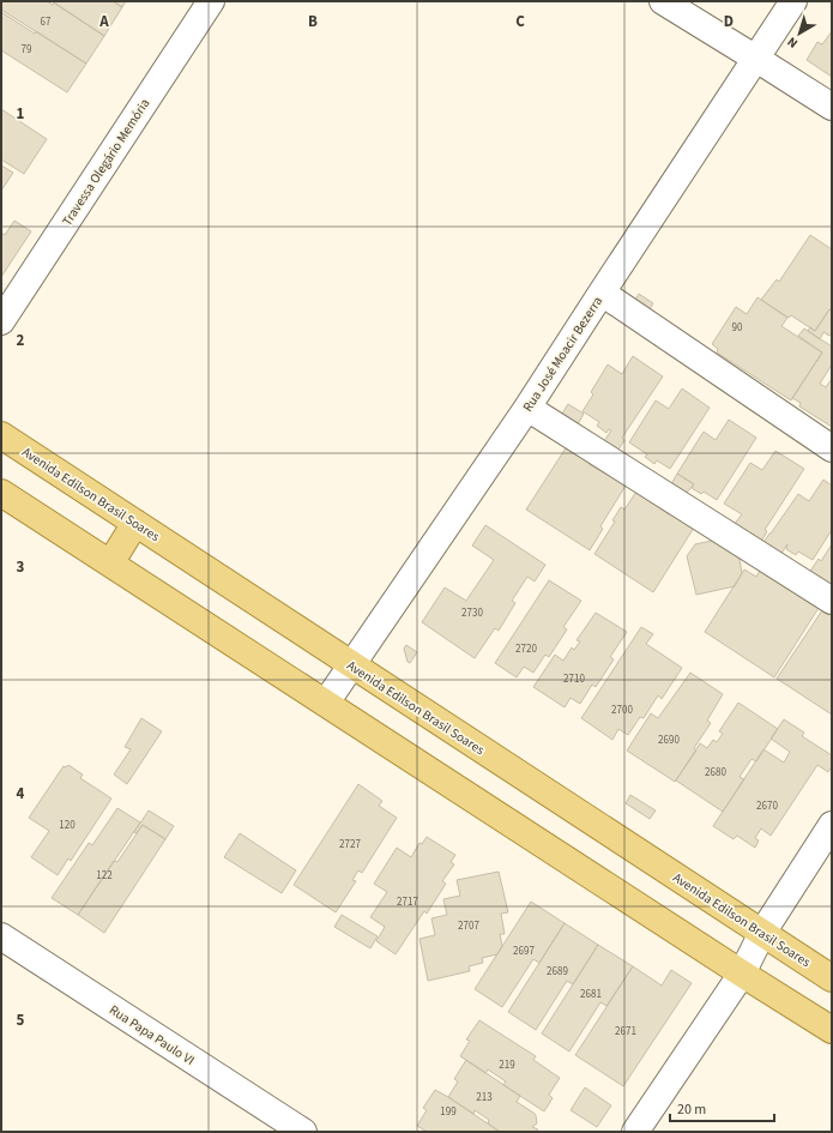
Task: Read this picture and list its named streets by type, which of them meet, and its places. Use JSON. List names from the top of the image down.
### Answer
{
  "streets": {
    "main road": ["Avenida Edilson Brasil Soares"],
    "street": ["Travessa Olegário Memória", "Rua José Moacir Bezerra", "Rua Papa Paulo VI"]
  },
  "crossings": [
    ["Rua José Moacir Bezerra", "Avenida Edilson Brasil Soares"]
  ],
  "house_numbers": [
    "67",
    "79",
    "90",
    "2730",
    "2720",
    "2710",
    "2700",
    "2690",
    "2680",
    "2670",
    "120",
    "2727",
    "122",
    "2717",
    "2707",
    "2697",
    "2689",
    "2681",
    "2671",
    "219",
    "213",
    "199"
  ],
  "scale_bar": "20 m",
  "north": "bottom left",
  "grid": {
    "columns": [
      "A",
      "B",
      "C",
      "D"
    ],
    "rows": [
      "1",
      "2",
      "3",
      "4",
      "5"
    ]
  }
}
